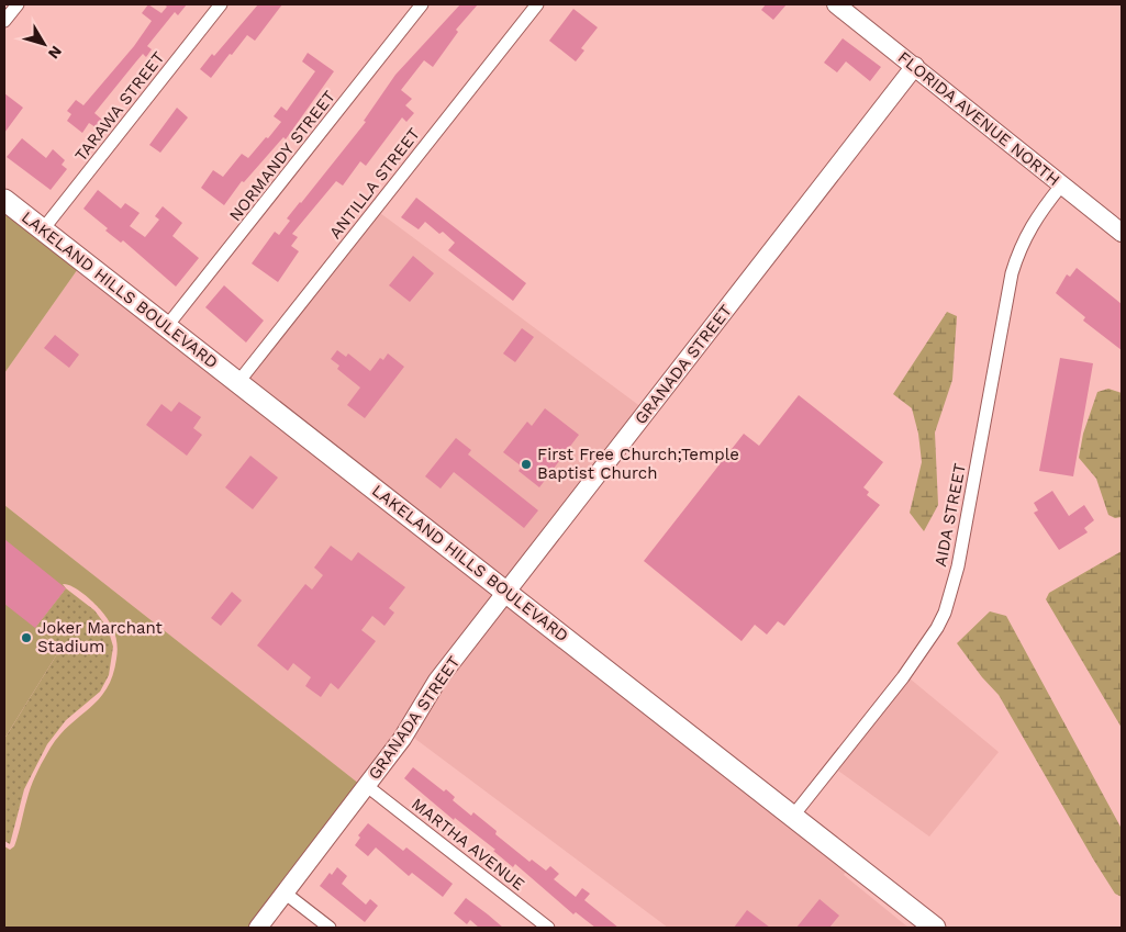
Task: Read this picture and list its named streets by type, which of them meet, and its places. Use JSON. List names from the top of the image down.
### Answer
{
  "streets": {
    "main road": ["LAKELAND HILLS BOULEVARD"],
    "street": [
      "TARAWA STREET",
      "FLORIDA AVENUE NORTH",
      "NORMANDY STREET",
      "ANTILLA STREET",
      "GRANADA STREET",
      "AIDA STREET",
      "MARTHA AVENUE"
    ]
  },
  "crossings": [
    ["TARAWA STREET", "LAKELAND HILLS BOULEVARD"],
    ["FLORIDA AVENUE NORTH", "GRANADA STREET"],
    ["FLORIDA AVENUE NORTH", "AIDA STREET"],
    ["NORMANDY STREET", "LAKELAND HILLS BOULEVARD"],
    ["ANTILLA STREET", "LAKELAND HILLS BOULEVARD"],
    ["LAKELAND HILLS BOULEVARD", "GRANADA STREET"],
    ["LAKELAND HILLS BOULEVARD", "AIDA STREET"],
    ["GRANADA STREET", "MARTHA AVENUE"]
  ],
  "places": ["First Free Church;Temple Baptist Church", "Joker Marchant Stadium"],
  "north": "bottom right"
}
